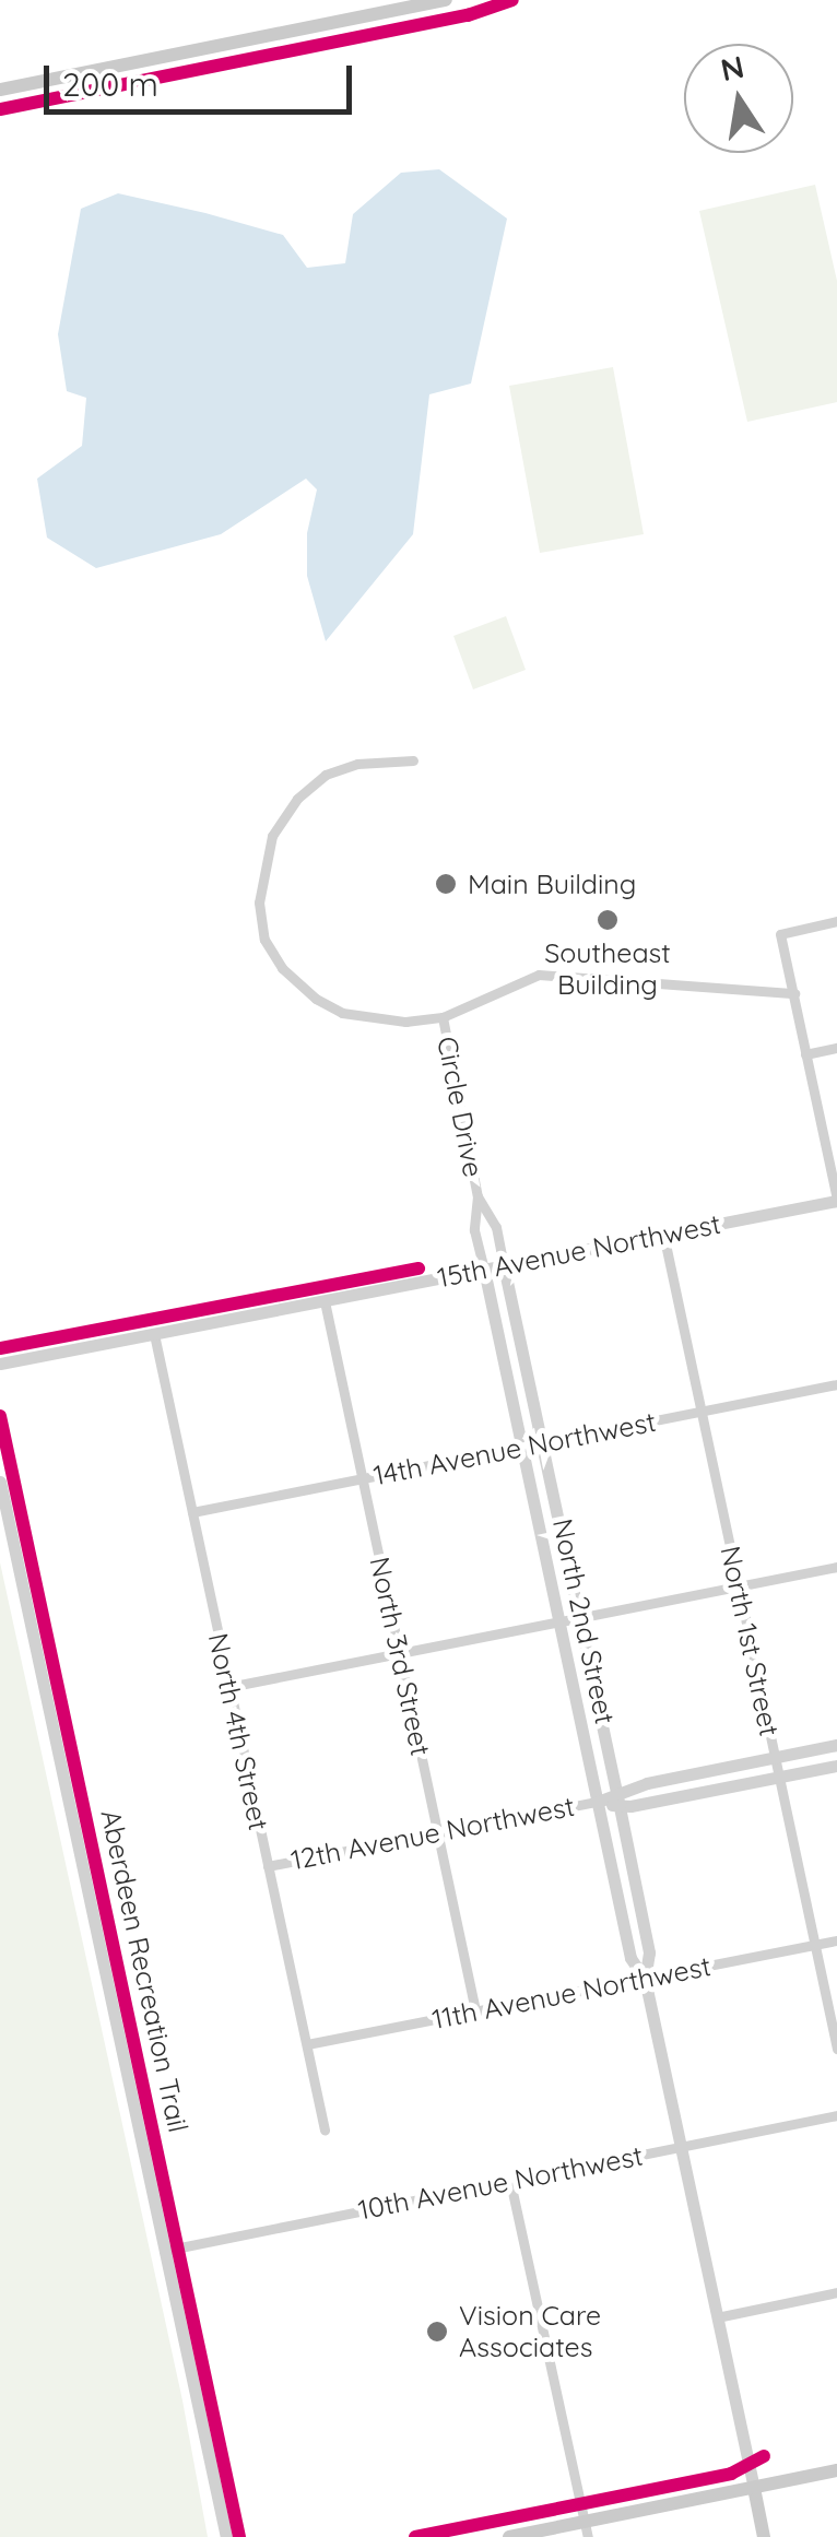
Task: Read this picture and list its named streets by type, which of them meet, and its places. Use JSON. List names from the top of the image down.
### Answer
{
  "streets": {
    "main road": ["North 2nd Street"],
    "street": [
      "Circle Drive",
      "15th Avenue Northwest",
      "14th Avenue Northwest",
      "North 1st Street",
      "North 3rd Street",
      "North 4th Street",
      "12th Avenue Northwest",
      "11th Avenue Northwest",
      "10th Avenue Northwest"
    ],
    "cycle path": ["Aberdeen Recreation Trail"]
  },
  "crossings": [
    ["Circle Drive", "15th Avenue Northwest"],
    ["Circle Drive", "North 2nd Street"],
    ["15th Avenue Northwest", "North 2nd Street"],
    ["15th Avenue Northwest", "North 1st Street"],
    ["15th Avenue Northwest", "North 3rd Street"],
    ["15th Avenue Northwest", "North 4th Street"],
    ["14th Avenue Northwest", "North 2nd Street"],
    ["14th Avenue Northwest", "North 1st Street"],
    ["14th Avenue Northwest", "North 3rd Street"],
    ["14th Avenue Northwest", "North 4th Street"],
    ["North 2nd Street", "12th Avenue Northwest"],
    ["North 2nd Street", "11th Avenue Northwest"],
    ["North 2nd Street", "10th Avenue Northwest"],
    ["North 1st Street", "12th Avenue Northwest"],
    ["North 1st Street", "11th Avenue Northwest"],
    ["North 3rd Street", "12th Avenue Northwest"],
    ["North 3rd Street", "11th Avenue Northwest"],
    ["North 4th Street", "12th Avenue Northwest"],
    ["North 4th Street", "11th Avenue Northwest"]
  ],
  "places": ["Main Building", "Southeast Building", "Vision Care Associates"],
  "scale_bar": "200 m",
  "north": "top"
}
